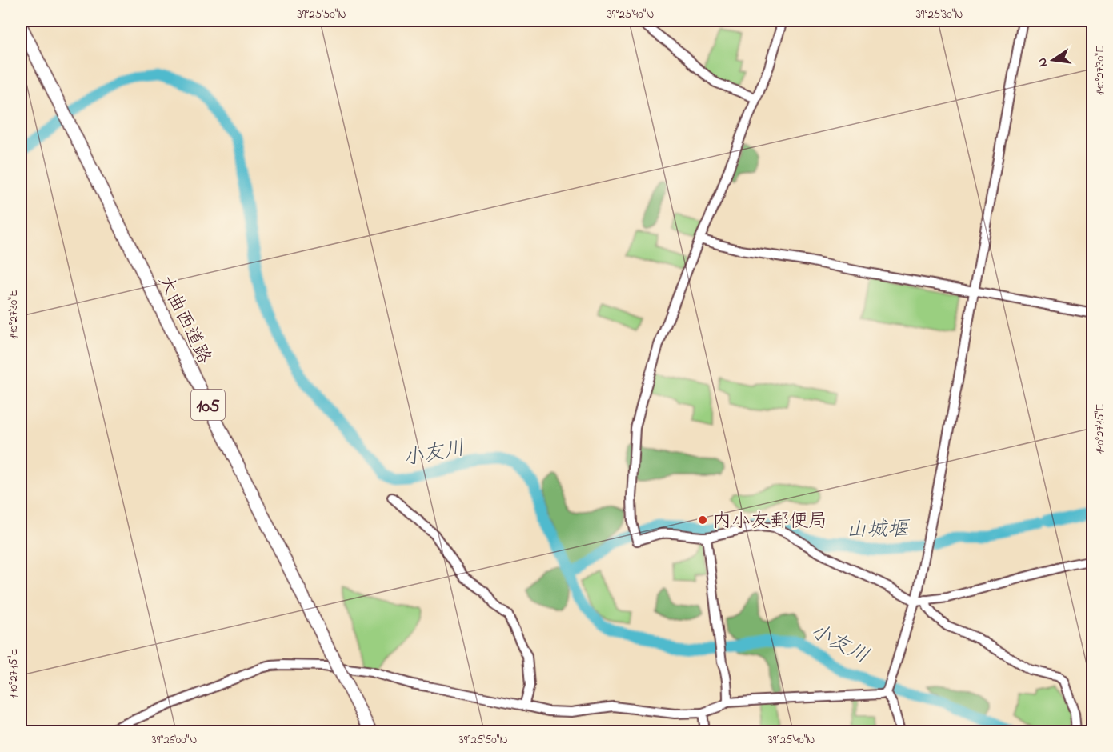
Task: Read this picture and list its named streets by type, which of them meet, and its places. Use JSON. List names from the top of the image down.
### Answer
{
  "streets": {
    "highway": ["大曲西道路", "105"]
  },
  "water": ["小友川", "山城堰"],
  "places": ["内小友郵便局"],
  "north": "left",
  "coordinates": [
    "39°25'50\"N",
    "39°25'40\"N",
    "39°25'30\"N",
    "140°27'30\"E",
    "140°27'15\"E",
    "39°26'00\"N"
  ]
}
